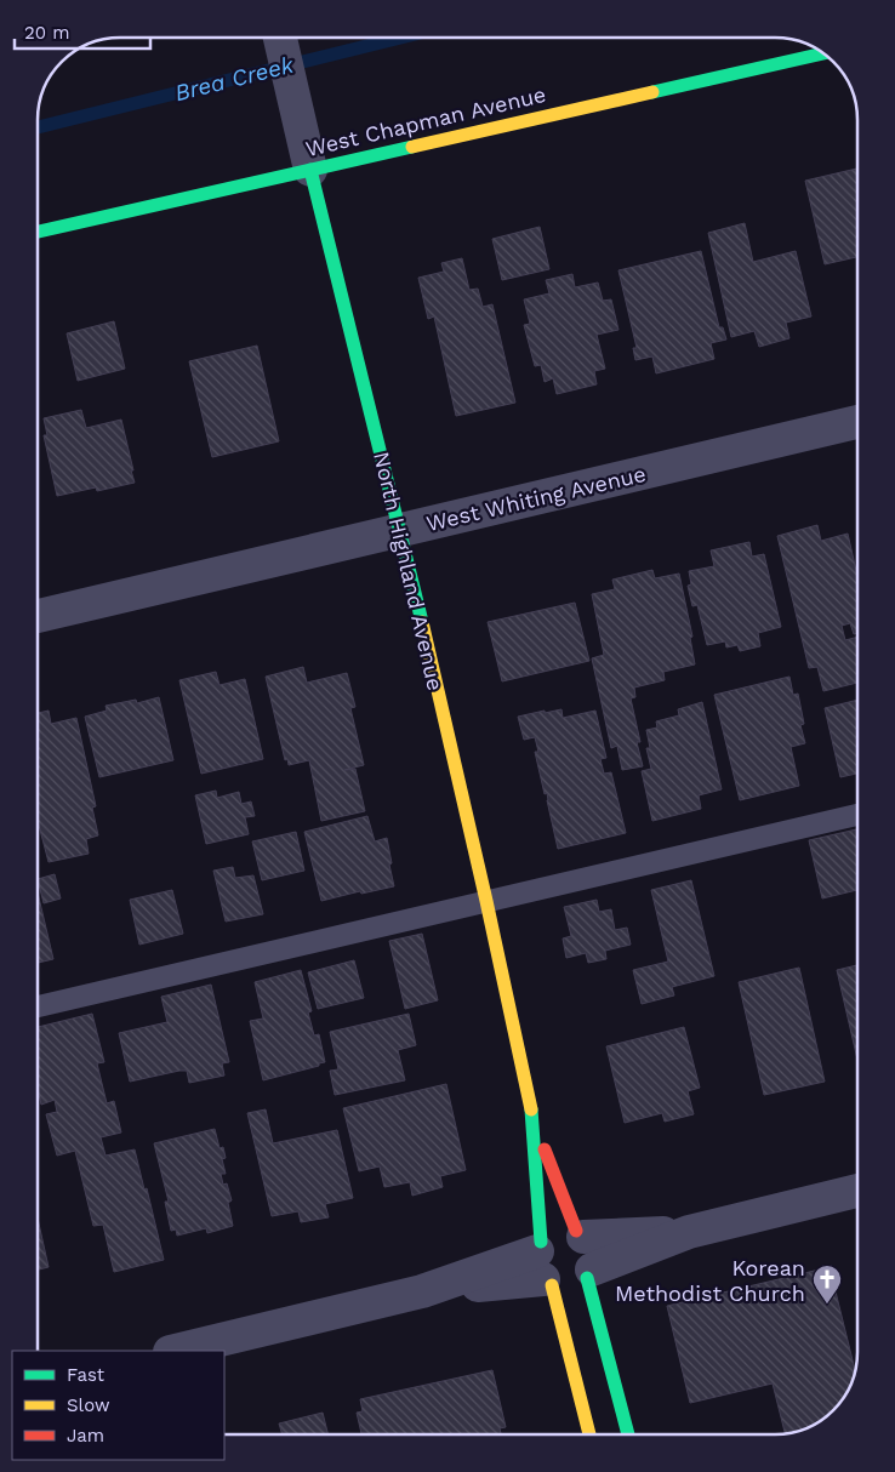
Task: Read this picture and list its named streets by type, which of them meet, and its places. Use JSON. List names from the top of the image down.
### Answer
{
  "streets": {
    "street": ["West Chapman Avenue", "West Whiting Avenue", "North Highland Avenue"]
  },
  "crossings": [
    ["West Chapman Avenue", "North Highland Avenue"],
    ["West Whiting Avenue", "North Highland Avenue"]
  ],
  "water": ["Brea Creek"],
  "places": {
    "church": ["Korean Methodist Church"]
  },
  "legend": ["Fast", "Slow", "Jam"],
  "scale_bar": "20 m"
}
